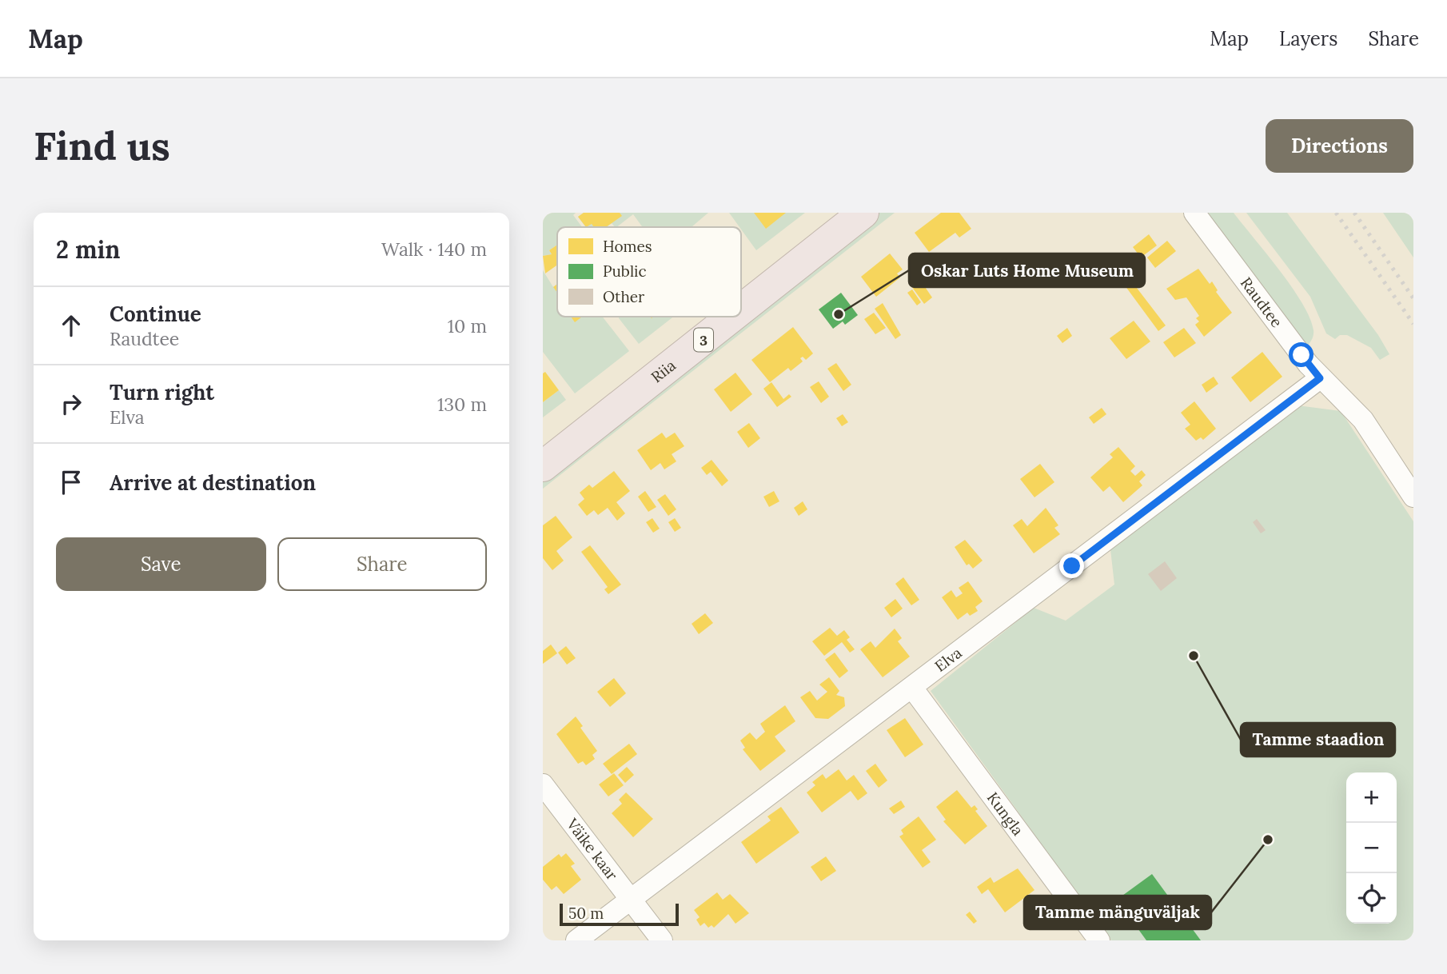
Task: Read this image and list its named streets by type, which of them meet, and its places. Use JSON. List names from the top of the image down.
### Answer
{
  "streets": {
    "highway": ["3", "Riia"],
    "street": [
      "Raudtee",
      "Elva",
      "Kungla",
      "Väike kaar"
    ]
  },
  "crossings": [
    ["Raudtee", "Elva"],
    ["Elva", "Kungla"],
    ["Elva", "Väike kaar"]
  ],
  "places": ["Oskar Luts Home Museum", "Tamme staadion", "Tamme mänguväljak"],
  "legend": ["Homes", "Public", "Other"],
  "scale_bar": "50 m",
  "page": {
    "header": "Map",
    "nav": ["Map", "Layers", "Share"],
    "buttons": [
      "Directions",
      ["Save", "Share"]
    ],
    "title": "Find us",
    "heading": ["2 min", "Walk · 140 m"],
    "list": [
      ["Continue", "Raudtee", "10 m"],
      ["Turn right", "Elva", "130 m"],
      "Arrive at destination"
    ],
    "map_buttons": ["+", "−"],
    "scale": "50 m"
  }
}
